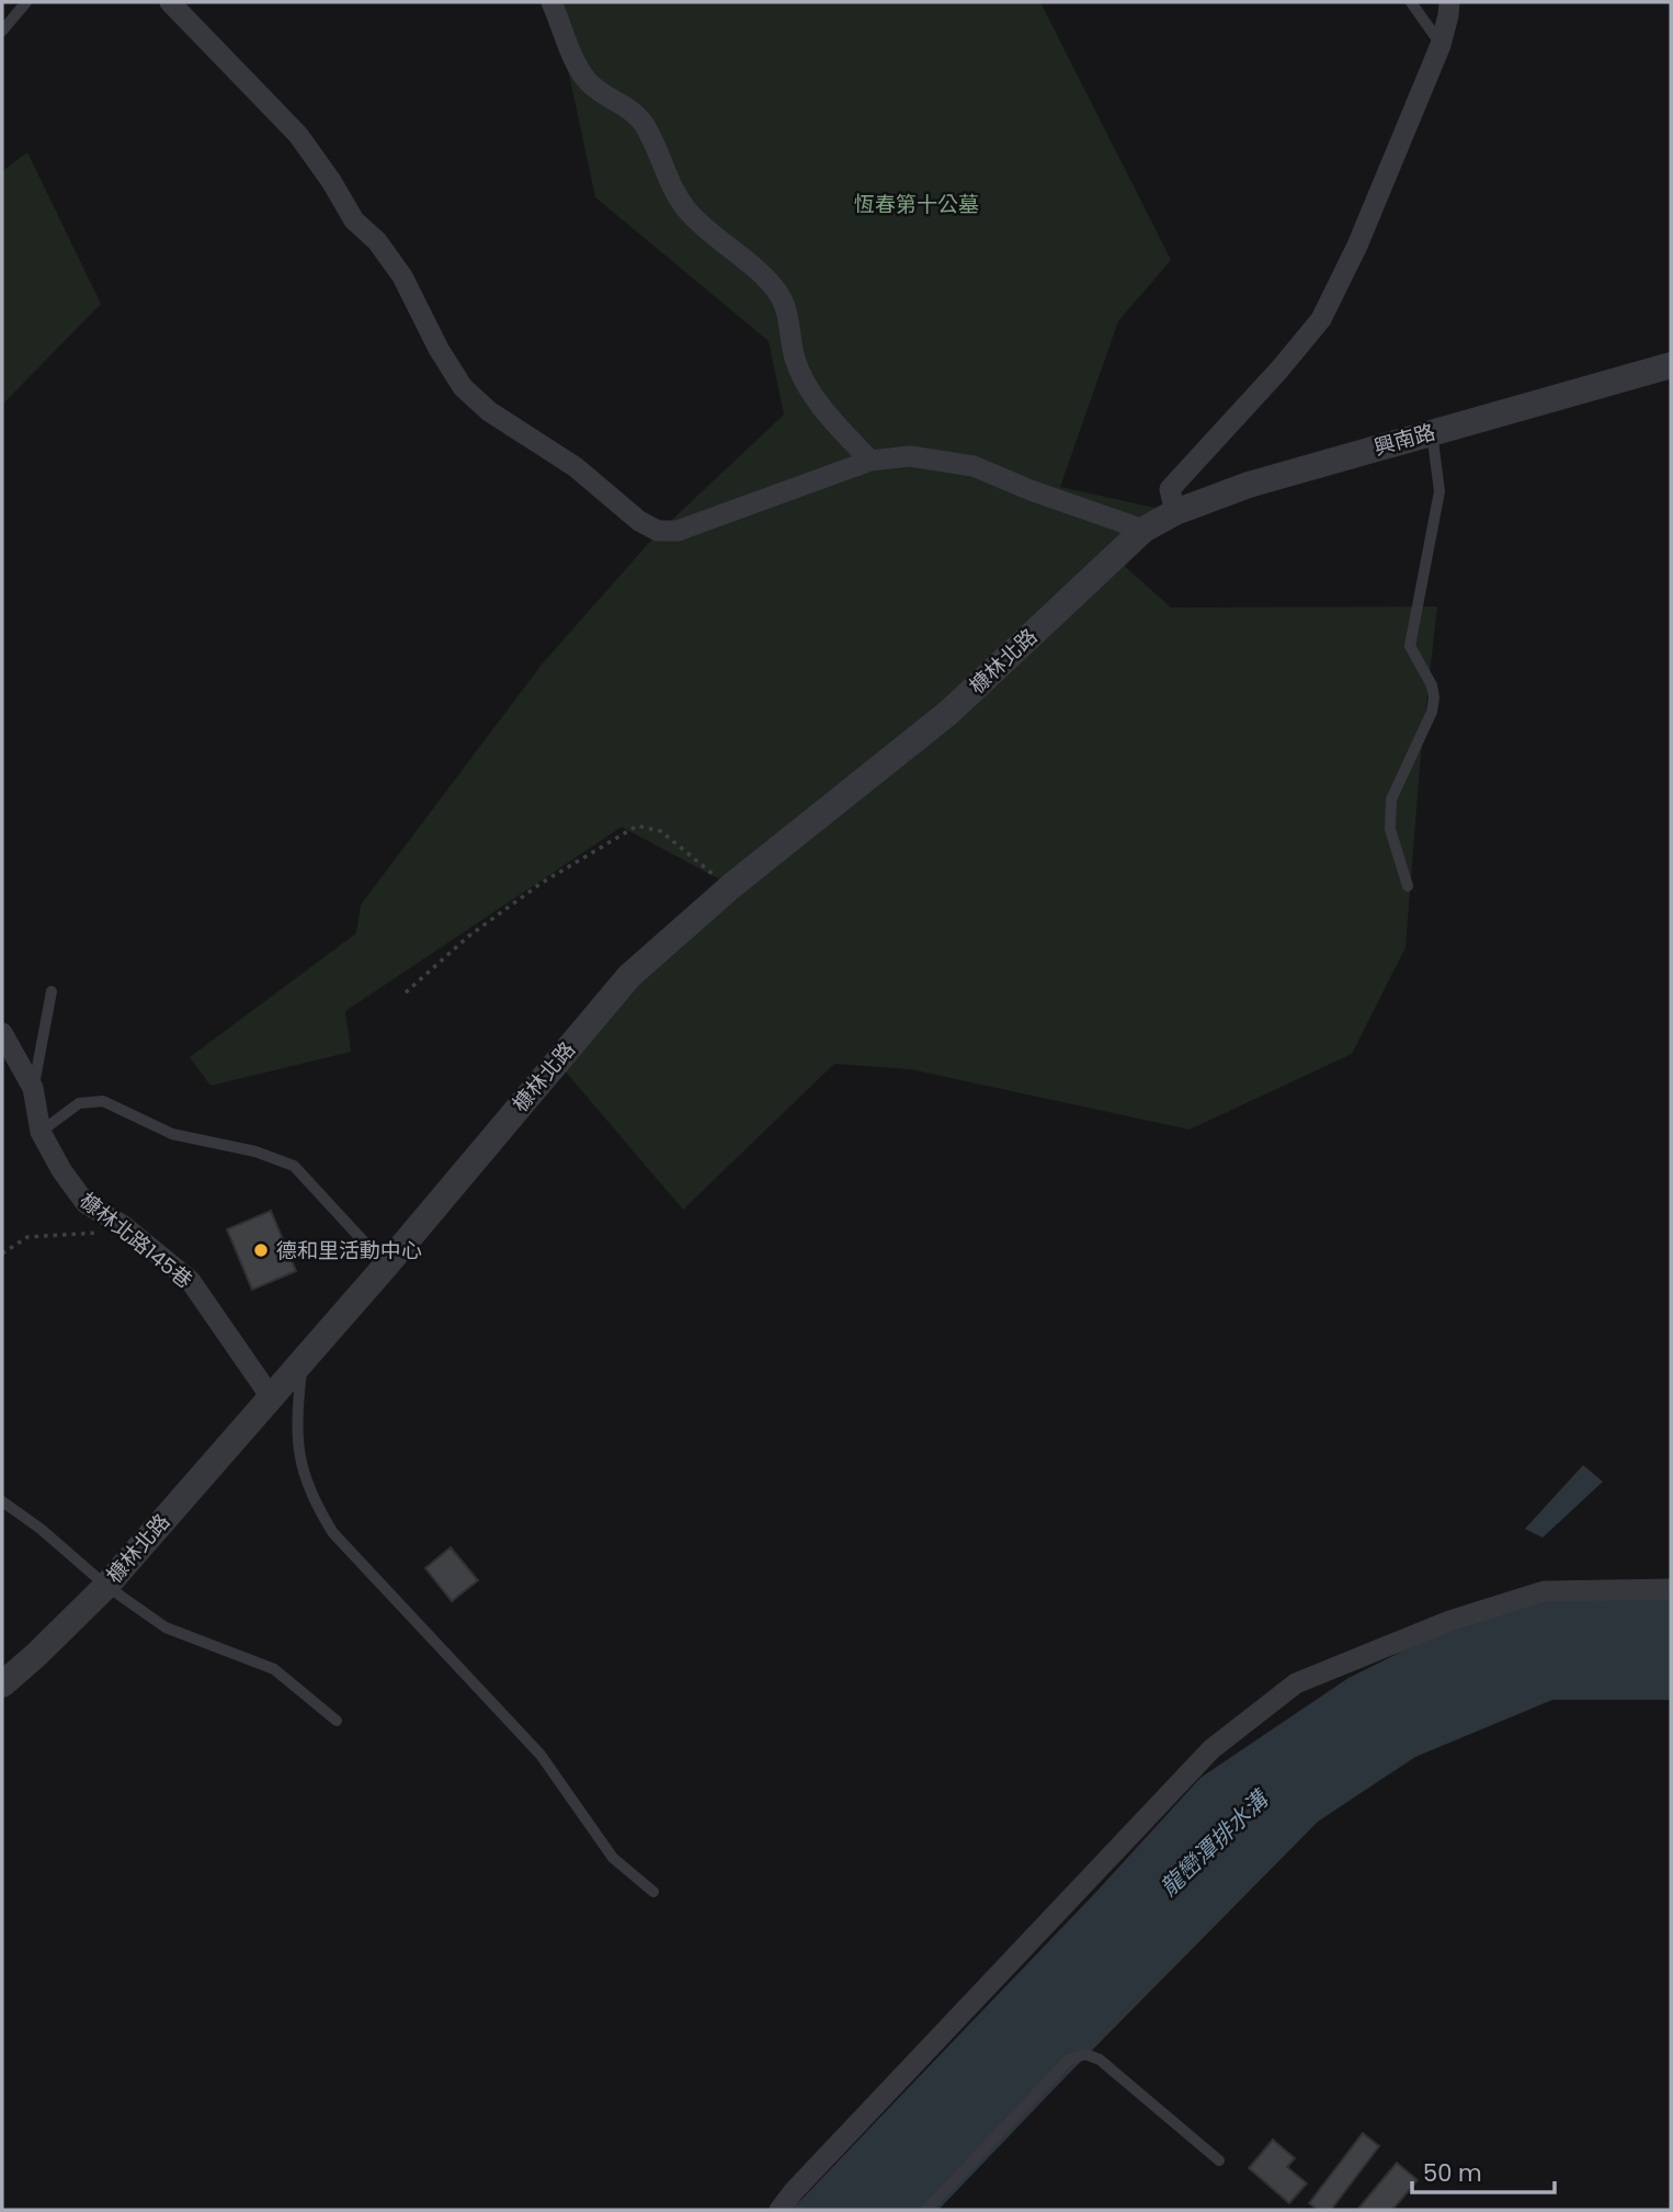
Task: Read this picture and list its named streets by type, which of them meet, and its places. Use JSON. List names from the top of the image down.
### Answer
{
  "streets": {
    "street": ["興南路", "槺林北路", "槺林北路145巷"]
  },
  "crossings": [
    ["興南路", "槺林北路"],
    ["槺林北路", "槺林北路145巷"]
  ],
  "water": ["龍巒潭排水溝"],
  "parks": ["恆春第十公墓"],
  "places": ["德和里活動中心"],
  "scale_bar": "50 m"
}
